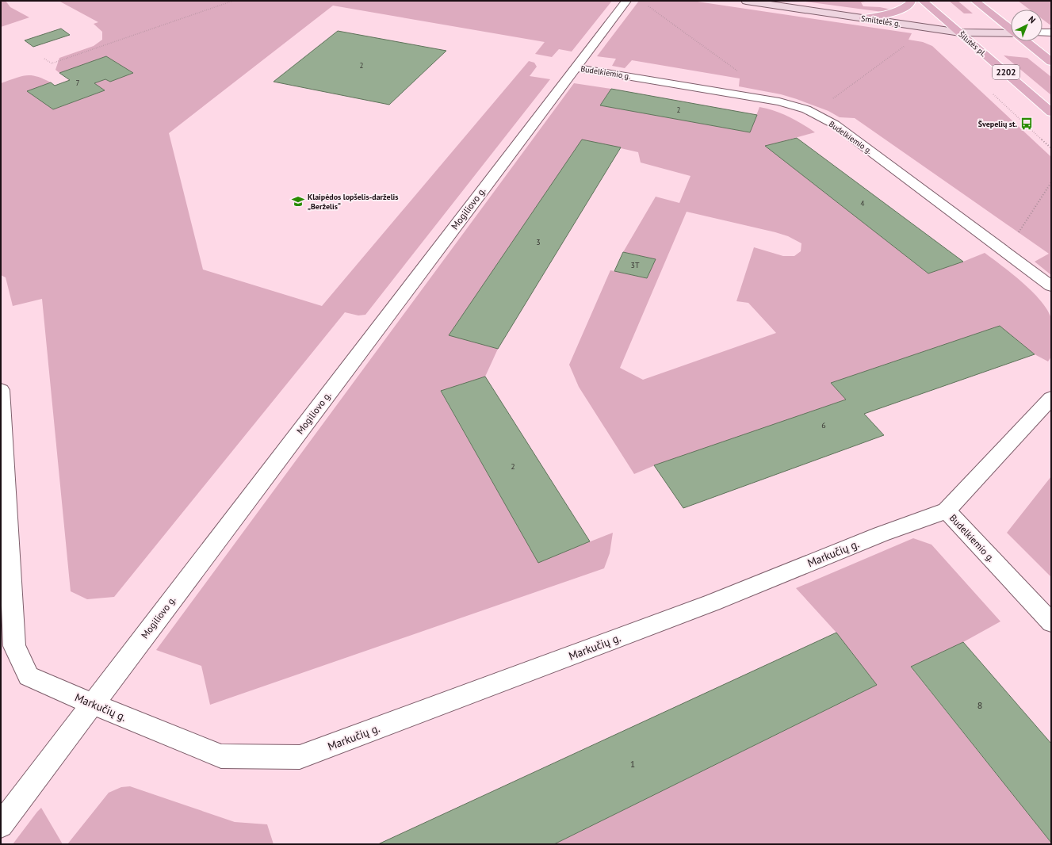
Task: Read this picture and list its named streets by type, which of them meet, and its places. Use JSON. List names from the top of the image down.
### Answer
{
  "streets": {
    "main road": ["Šilutės pl.", "2202"],
    "street": [
      "Smiltelės g.",
      "Budelkiemio g.",
      "Mogiliovo g.",
      "Markučių g."
    ]
  },
  "crossings": [
    ["Smiltelės g.", "Šilutės pl."],
    ["Budelkiemio g.", "Mogiliovo g."],
    ["Budelkiemio g.", "Markučių g."],
    ["Mogiliovo g.", "Markučių g."]
  ],
  "places": {
    "bus stop": ["Švepelių st."],
    "school or university": ["Klaipėdos lopšelis-darželis „Berželis“"]
  },
  "house_numbers": [
    "2",
    "7",
    "2",
    "4",
    "3",
    "3T",
    "6",
    "2",
    "8",
    "1"
  ],
  "north": "top right"
}
